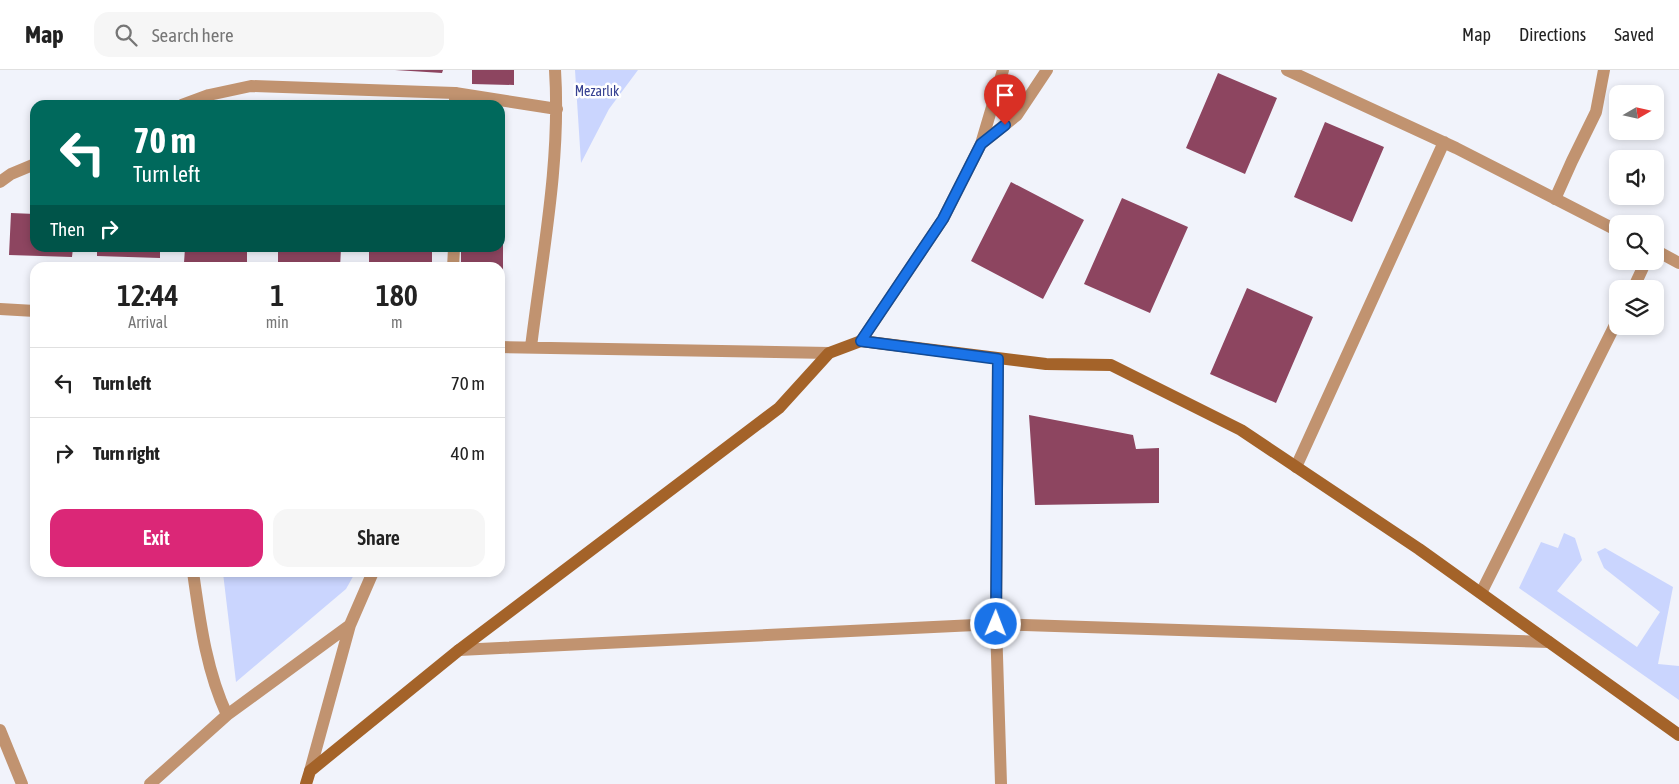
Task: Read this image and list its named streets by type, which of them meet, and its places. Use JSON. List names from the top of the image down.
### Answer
{
  "parks": ["Mezarlık"],
  "north": "right",
  "page": {
    "header": "Map",
    "search": "Search here",
    "nav": ["Map", "Directions", "Saved"],
    "turn": ["70 m", "Turn left"],
    "then": "Then",
    "eta": [
      "12:44",
      "Arrival",
      "1",
      "min",
      "180",
      "m"
    ],
    "list": [
      {
        "name": "Turn left",
        "value": "70 m"
      },
      {
        "name": "Turn right",
        "value": "40 m"
      }
    ],
    "buttons": ["Exit", "Share"]
  }
}
